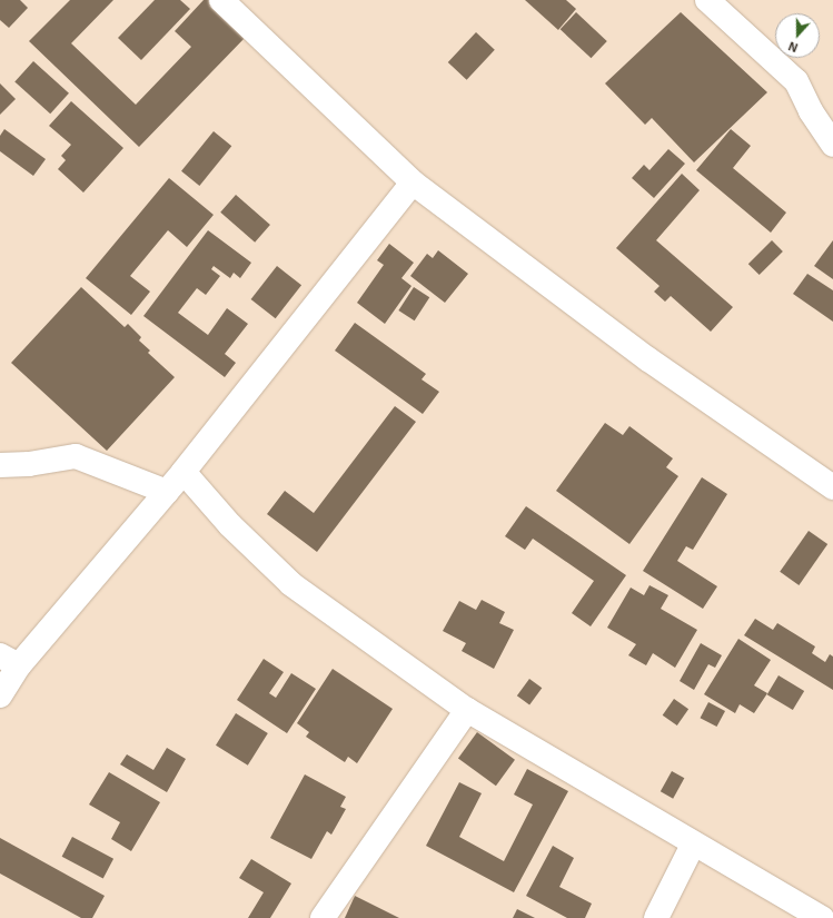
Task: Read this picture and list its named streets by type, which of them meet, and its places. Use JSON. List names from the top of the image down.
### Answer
{
  "north": "bottom"
}
